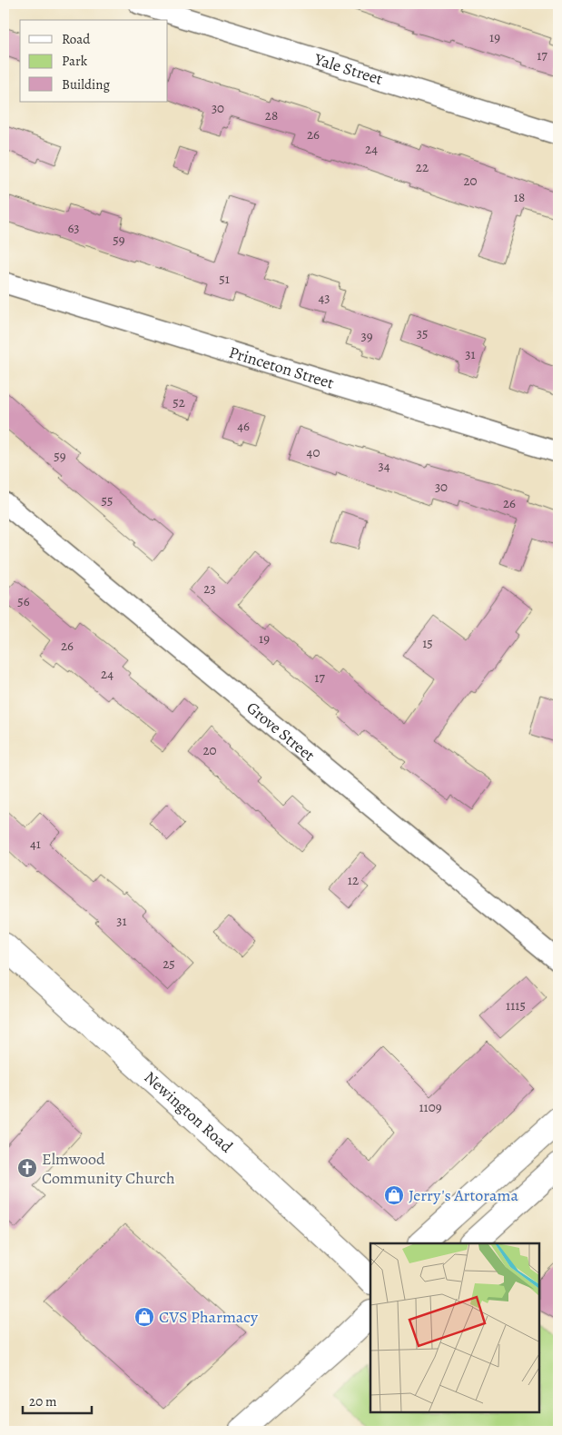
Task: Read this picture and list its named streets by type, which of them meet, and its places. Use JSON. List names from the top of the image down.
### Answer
{
  "streets": {
    "main road": ["Newington Road"],
    "street": ["Yale Street", "Princeton Street", "Grove Street"]
  },
  "places": {
    "church": ["Elmwood Community Church"],
    "shop": ["Jerry's Artorama", "CVS Pharmacy"]
  },
  "house_numbers": [
    "19",
    "17",
    "30",
    "28",
    "26",
    "24",
    "22",
    "20",
    "18",
    "63",
    "59",
    "51",
    "43",
    "35",
    "39",
    "31",
    "52",
    "46",
    "40",
    "59",
    "34",
    "30",
    "55",
    "26",
    "23",
    "56",
    "19",
    "15",
    "26",
    "24",
    "17",
    "20",
    "41",
    "12",
    "31",
    "25",
    "1115",
    "1109"
  ],
  "legend": ["Road", "Park", "Building"],
  "scale_bar": "20 m"
}
